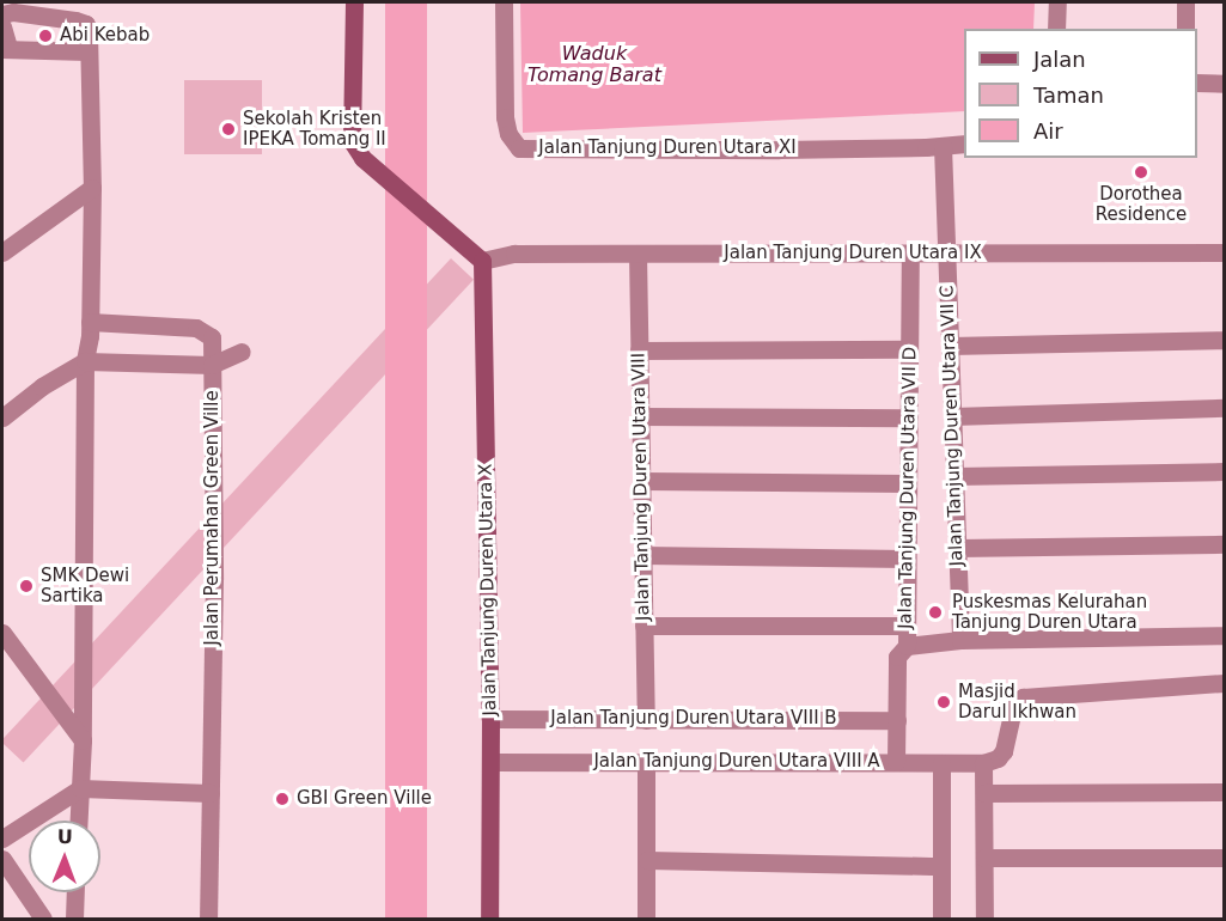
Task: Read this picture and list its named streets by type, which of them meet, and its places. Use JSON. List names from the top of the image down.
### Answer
{
  "streets": {
    "street": [
      "Jalan Tanjung Duren Utara XI",
      "Jalan Tanjung Duren Utara IX",
      "Jalan Tanjung Duren Utara VII C",
      "Jalan Tanjung Duren Utara VIII",
      "Jalan Tanjung Duren Utara VII D",
      "Jalan Perumahan Green Ville",
      "Jalan Tanjung Duren Utara X",
      "Jalan Tanjung Duren Utara VIII B",
      "Jalan Tanjung Duren Utara VIII A"
    ]
  },
  "crossings": [
    ["Jalan Tanjung Duren Utara XI", "Jalan Tanjung Duren Utara VII C"],
    ["Jalan Tanjung Duren Utara IX", "Jalan Tanjung Duren Utara VII C"],
    ["Jalan Tanjung Duren Utara IX", "Jalan Tanjung Duren Utara VIII"],
    ["Jalan Tanjung Duren Utara IX", "Jalan Tanjung Duren Utara VII D"],
    ["Jalan Tanjung Duren Utara IX", "Jalan Tanjung Duren Utara X"],
    ["Jalan Tanjung Duren Utara VIII", "Jalan Tanjung Duren Utara VIII B"],
    ["Jalan Tanjung Duren Utara VII D", "Jalan Tanjung Duren Utara VIII B"],
    ["Jalan Tanjung Duren Utara VII D", "Jalan Tanjung Duren Utara VIII A"],
    ["Jalan Tanjung Duren Utara X", "Jalan Tanjung Duren Utara VIII B"],
    ["Jalan Tanjung Duren Utara X", "Jalan Tanjung Duren Utara VIII A"]
  ],
  "water": ["Waduk Tomang Barat"],
  "places": [
    "Abi Kebab",
    "Sekolah Kristen IPEKA Tomang II",
    "Dorothea Residence",
    "SMK Dewi Sartika",
    "Puskesmas Kelurahan Tanjung Duren Utara",
    "Masjid Darul Ikhwan",
    "GBI Green Ville"
  ],
  "legend": ["Jalan", "Taman", "Air"],
  "north": "top"
}
